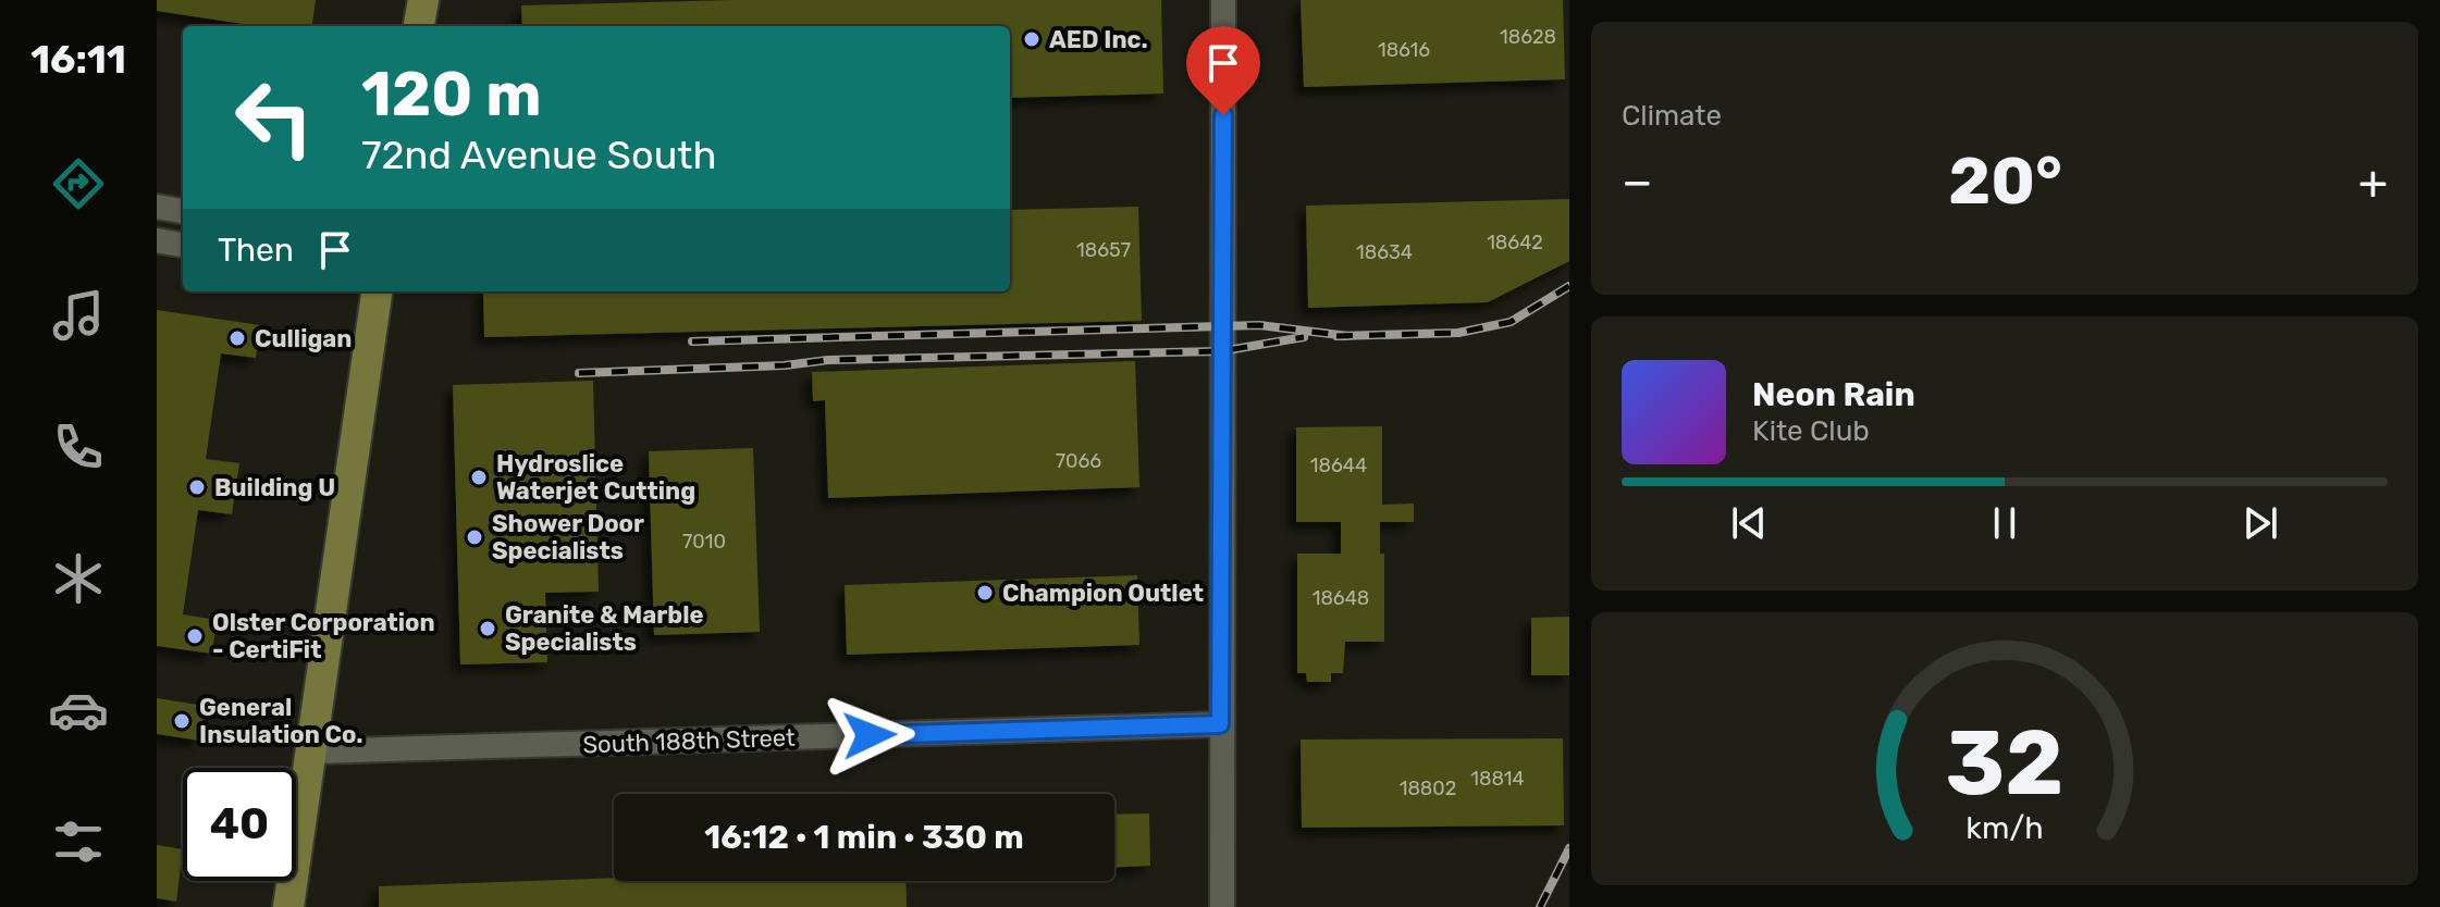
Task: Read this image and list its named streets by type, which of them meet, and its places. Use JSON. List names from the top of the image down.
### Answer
{
  "streets": {
    "street": ["South 188th Street"]
  },
  "places": [
    "AED Inc.",
    "Culligan",
    "Hydroslice Waterjet Cutting",
    "Building U",
    "Shower Door Specialists",
    "Champion Outlet",
    "Granite & Marble Specialists",
    "Olster Corporation - CertiFit",
    "General Insulation Co."
  ],
  "house_numbers": [
    "18628",
    "18616",
    "18642",
    "18657",
    "18634",
    "7066",
    "18644",
    "7010",
    "18648",
    "18814",
    "18802"
  ],
  "page": {
    "tabs": "16:11",
    "tile": "Climate",
    "turn": ["120 m", "72nd Avenue South"],
    "heat": ["−", "20°", "+"],
    "then": "Then",
    "song": ["Neon Rain", "Kite Club"],
    "limit": "40",
    "trip": "16:12 · 1 min · 330 m",
    "gauge": ["32", "km/h"]
  }
}
